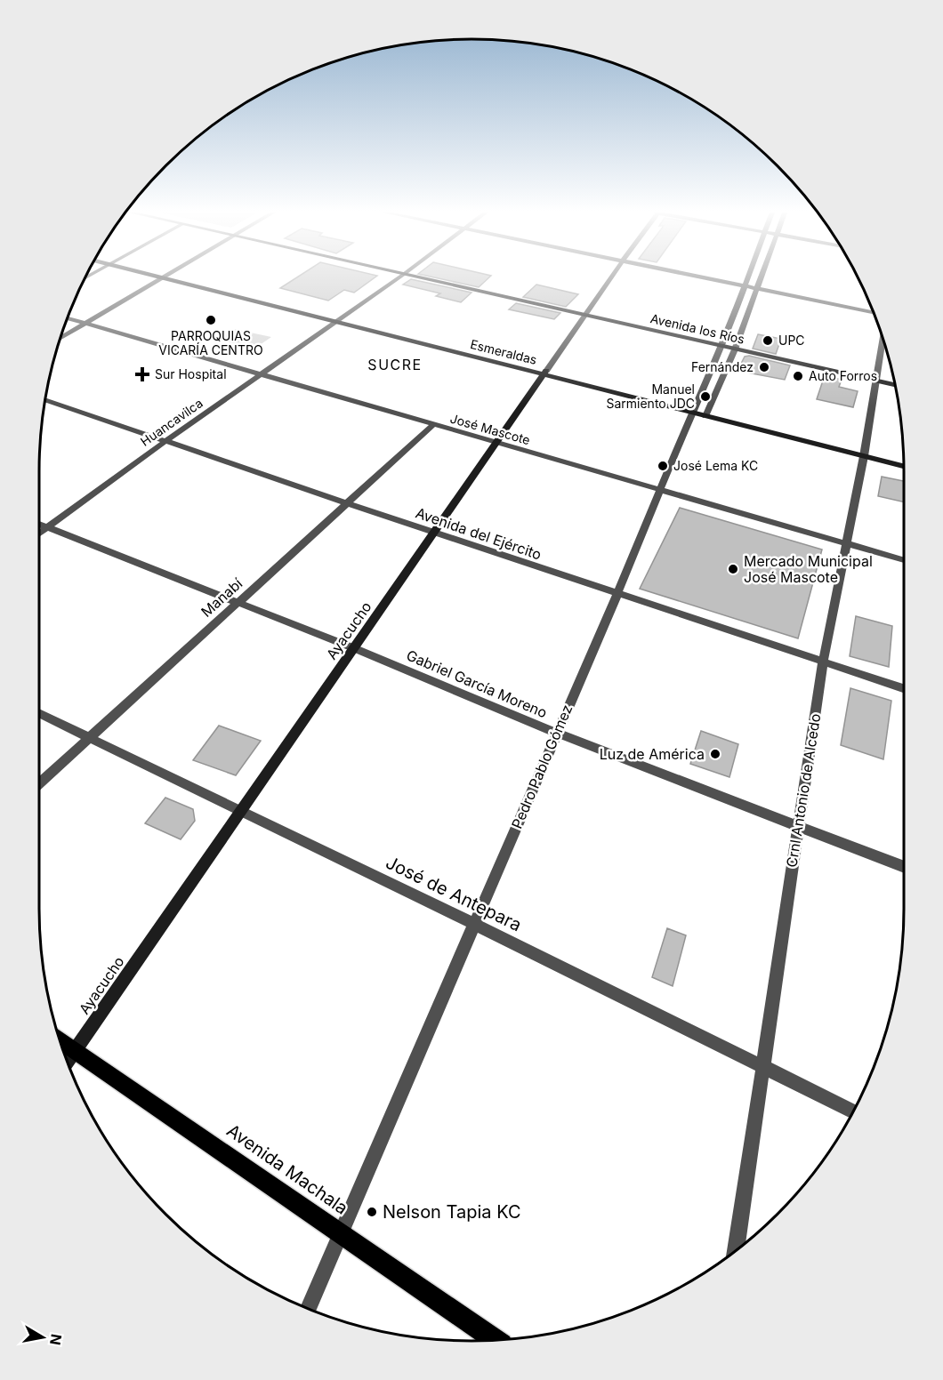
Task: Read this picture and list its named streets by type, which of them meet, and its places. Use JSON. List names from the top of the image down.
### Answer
{
  "streets": {
    "main road": [
      "Avenida los Ríos",
      "Esmeraldas",
      "Ayacucho",
      "Avenida Machala"
    ],
    "street": [
      "Huancavilca",
      "José Mascote",
      "Avenida del Ejército",
      "Manabí",
      "Gabriel García Moreno",
      "Pedro Pablo Gómez",
      "Crnl Antonio de Alcedo",
      "José de Antepara"
    ]
  },
  "crossings": [
    ["Avenida los Ríos", "Ayacucho"],
    ["Avenida los Ríos", "Pedro Pablo Gómez"],
    ["Avenida los Ríos", "Crnl Antonio de Alcedo"],
    ["Esmeraldas", "Huancavilca"],
    ["Esmeraldas", "Ayacucho"],
    ["Esmeraldas", "Pedro Pablo Gómez"],
    ["Esmeraldas", "Crnl Antonio de Alcedo"],
    ["Huancavilca", "José Mascote"],
    ["Huancavilca", "Avenida del Ejército"],
    ["Huancavilca", "Gabriel García Moreno"],
    ["José Mascote", "Manabí"],
    ["José Mascote", "Ayacucho"],
    ["José Mascote", "Pedro Pablo Gómez"],
    ["José Mascote", "Crnl Antonio de Alcedo"],
    ["Avenida del Ejército", "Manabí"],
    ["Avenida del Ejército", "Ayacucho"],
    ["Avenida del Ejército", "Pedro Pablo Gómez"],
    ["Avenida del Ejército", "Crnl Antonio de Alcedo"],
    ["Manabí", "Gabriel García Moreno"],
    ["Manabí", "José de Antepara"],
    ["Ayacucho", "Gabriel García Moreno"],
    ["Ayacucho", "José de Antepara"],
    ["Ayacucho", "Avenida Machala"],
    ["Gabriel García Moreno", "Pedro Pablo Gómez"],
    ["Gabriel García Moreno", "Crnl Antonio de Alcedo"],
    ["Pedro Pablo Gómez", "José de Antepara"],
    ["Pedro Pablo Gómez", "Avenida Machala"],
    ["Crnl Antonio de Alcedo", "José de Antepara"]
  ],
  "districts": ["SUCRE"],
  "places": {
    "other": [
      "PARROQUIAS VICARÍA CENTRO",
      "UPC",
      "Fernández",
      "Auto Forros",
      "Manuel Sarmiento JDC",
      "José Lema KC",
      "Mercado Municipal José Mascote",
      "Luz de América",
      "Nelson Tapia KC"
    ],
    "health": ["Sur Hospital"]
  },
  "north": "right"
}
